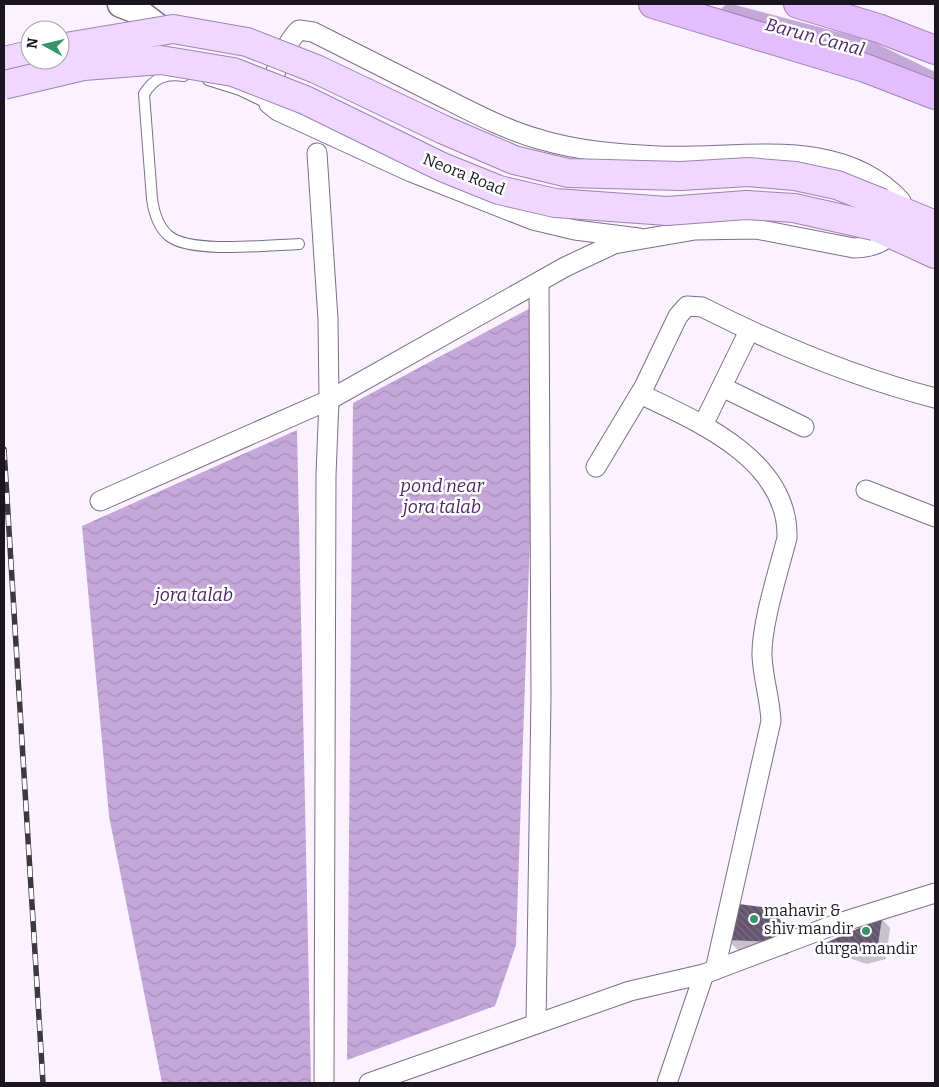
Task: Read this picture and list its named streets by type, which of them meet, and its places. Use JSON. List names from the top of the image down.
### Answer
{
  "streets": {
    "main road": ["Neora Road"]
  },
  "water": ["Barun Canal", "pond near jora talab", "jora talab"],
  "places": ["mahavir & shiv mandir", "durga mandir"],
  "north": "left"
}
